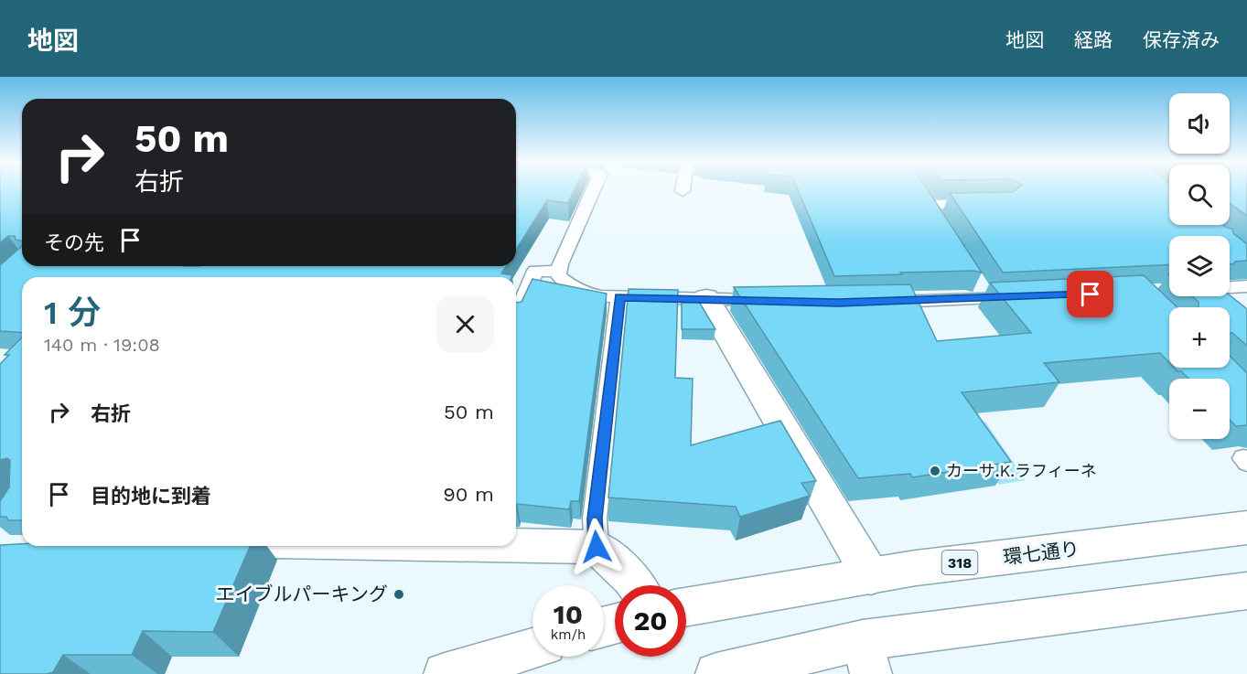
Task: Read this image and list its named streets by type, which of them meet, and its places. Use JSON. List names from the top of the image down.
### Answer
{
  "streets": {
    "main road": ["環七通り", "318"]
  },
  "places": ["カーサ.K.ラフィーネ", "エイブルパーキング"],
  "page": {
    "header": "地図",
    "nav": ["地図", "経路", "保存済み"],
    "map_buttons": ["+", "−"],
    "turn": ["50 m", "右折"],
    "then": "その先",
    "heading": ["1 分", "140 m · 19:08"],
    "list": [
      {
        "name": "右折",
        "value": "50 m"
      },
      {
        "name": "目的地に到着",
        "value": "90 m"
      }
    ],
    "speed": "10 km/h",
    "limit": "20"
  }
}
